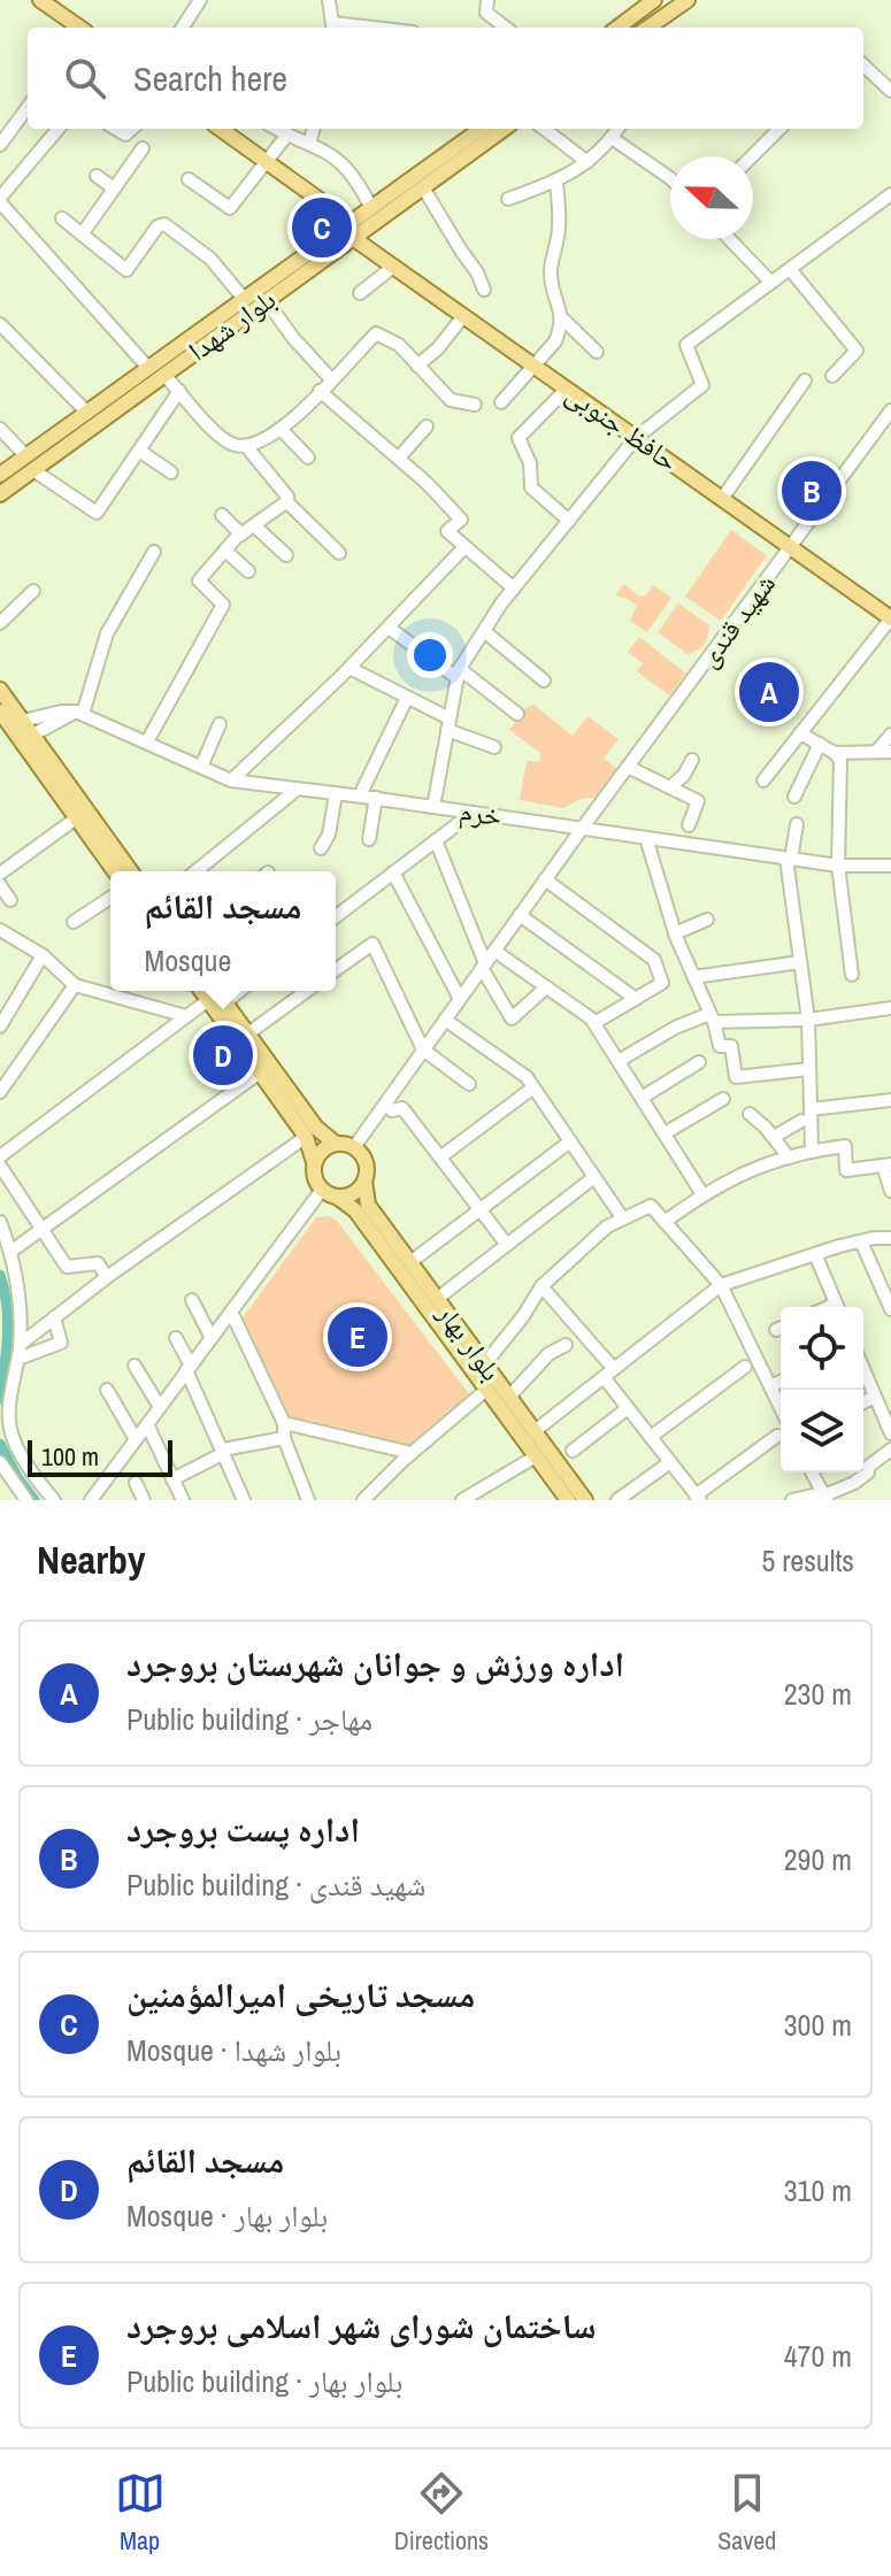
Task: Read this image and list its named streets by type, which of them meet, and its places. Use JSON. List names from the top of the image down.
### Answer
{
  "streets": {
    "main road": ["بلوار شهدا", "حافظ جنوبی", "بلوار بهار"],
    "street": ["شهید قندی", "خرم"]
  },
  "crossings": [
    ["بلوار شهدا", "حافظ جنوبی"],
    ["حافظ جنوبی", "شهید قندی"],
    ["شهید قندی", "خرم"],
    ["شهید قندی", "بلوار بهار"]
  ],
  "scale_bar": "100 m",
  "north": "left",
  "page": {
    "search": "Search here",
    "pins": [
      "C",
      "B",
      "A",
      "D",
      "E"
    ],
    "popup": ["مسجد القائم", "Mosque"],
    "scale": "100 m",
    "heading": ["Nearby", "5 results"],
    "list": [
      {
        "mark": "A",
        "name": "اداره ورزش و جوانان شهرستان بروجرد",
        "note": "Public building · مهاجر",
        "value": "230 m"
      },
      {
        "mark": "B",
        "name": "اداره پست بروجرد",
        "note": "Public building · شهید قندی",
        "value": "290 m"
      },
      {
        "mark": "C",
        "name": "مسجد تاریخی امیرالمؤمنین",
        "note": "Mosque · بلوار شهدا",
        "value": "300 m"
      },
      {
        "mark": "D",
        "name": "مسجد القائم",
        "note": "Mosque · بلوار بهار",
        "value": "310 m"
      },
      {
        "mark": "E",
        "name": "ساختمان شورای شهر اسلامی بروجرد",
        "note": "Public building · بلوار بهار",
        "value": "470 m"
      }
    ],
    "nav": ["Map", "Directions", "Saved"]
  }
}
